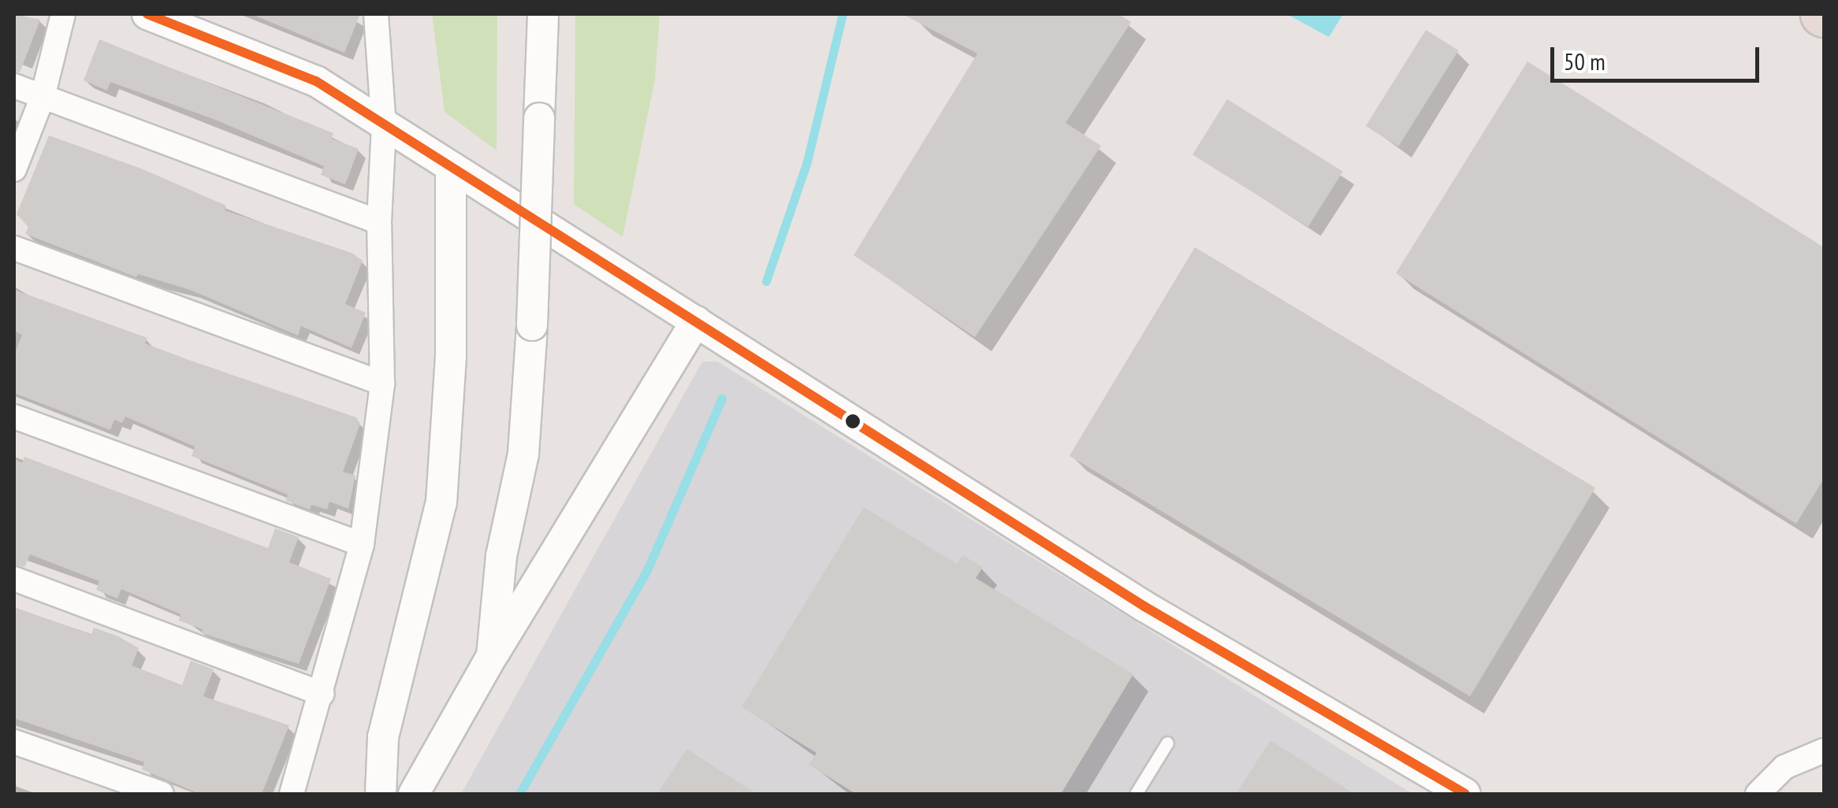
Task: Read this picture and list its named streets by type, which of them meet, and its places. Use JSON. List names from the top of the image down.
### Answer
{
  "scale_bar": "50 m"
}
